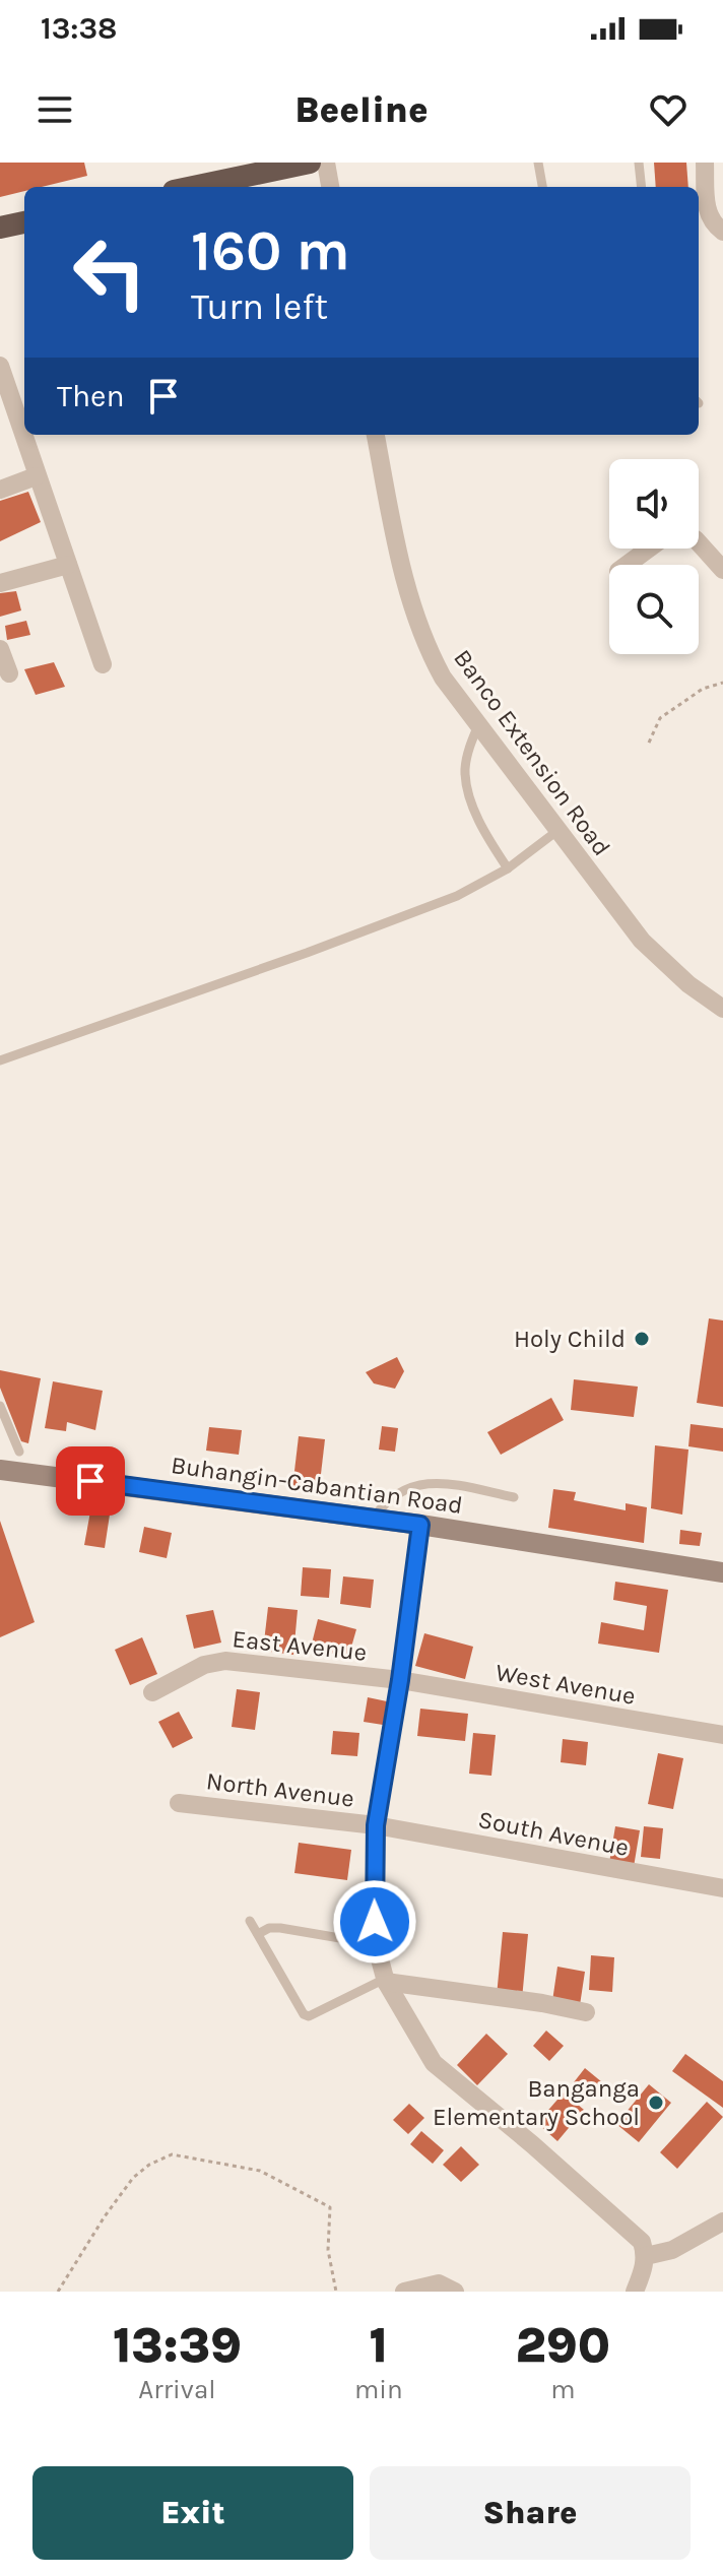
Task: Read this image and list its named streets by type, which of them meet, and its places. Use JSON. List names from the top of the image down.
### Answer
{
  "streets": {
    "main road": ["Buhangin-Cabantian Road"],
    "street": [
      "Banco Extension Road",
      "East Avenue",
      "West Avenue",
      "North Avenue",
      "South Avenue"
    ]
  },
  "crossings": [
    ["East Avenue", "West Avenue"],
    ["North Avenue", "South Avenue"]
  ],
  "places": ["Holy Child", "Banganga Elementary School"],
  "page": {
    "status": "13:38",
    "header": "Beeline",
    "turn": ["160 m", "Turn left"],
    "then": "Then",
    "eta": [
      "13:39",
      "Arrival",
      "1",
      "min",
      "290",
      "m"
    ],
    "buttons": ["Exit", "Share"]
  }
}
